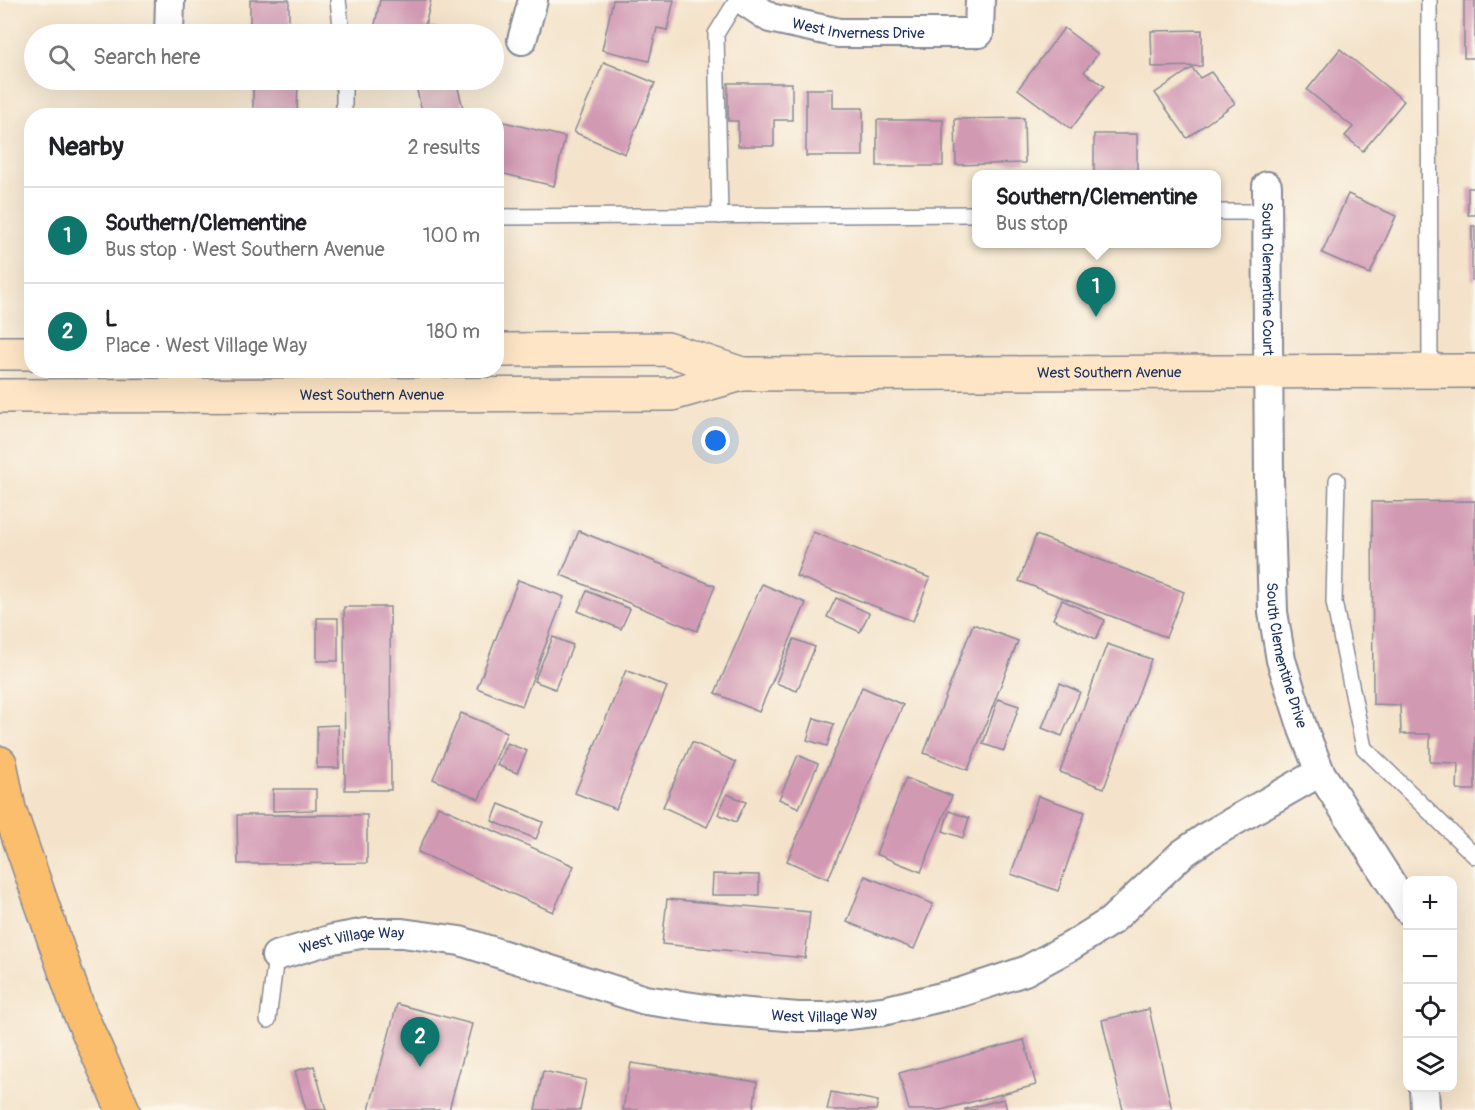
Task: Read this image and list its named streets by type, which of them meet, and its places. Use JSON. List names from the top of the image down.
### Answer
{
  "streets": {
    "main road": ["West Southern Avenue"],
    "street": [
      "West Inverness Drive",
      "South Clementine Court",
      "South Clementine Drive",
      "West Village Way"
    ]
  },
  "crossings": [
    ["South Clementine Court", "West Southern Avenue"],
    ["South Clementine Court", "South Clementine Drive"],
    ["West Southern Avenue", "South Clementine Drive"],
    ["South Clementine Drive", "West Village Way"]
  ],
  "page": {
    "search": "Search here",
    "heading": ["Nearby", "2 results"],
    "popup": ["Southern/Clementine", "Bus stop"],
    "list": [
      {
        "mark": "1",
        "name": "Southern/Clementine",
        "note": "Bus stop · West Southern Avenue",
        "value": "100 m"
      },
      {
        "mark": "2",
        "name": "L",
        "note": "Place · West Village Way",
        "value": "180 m"
      }
    ],
    "pins": ["1", "2"],
    "map_buttons": ["+", "−"]
  }
}
